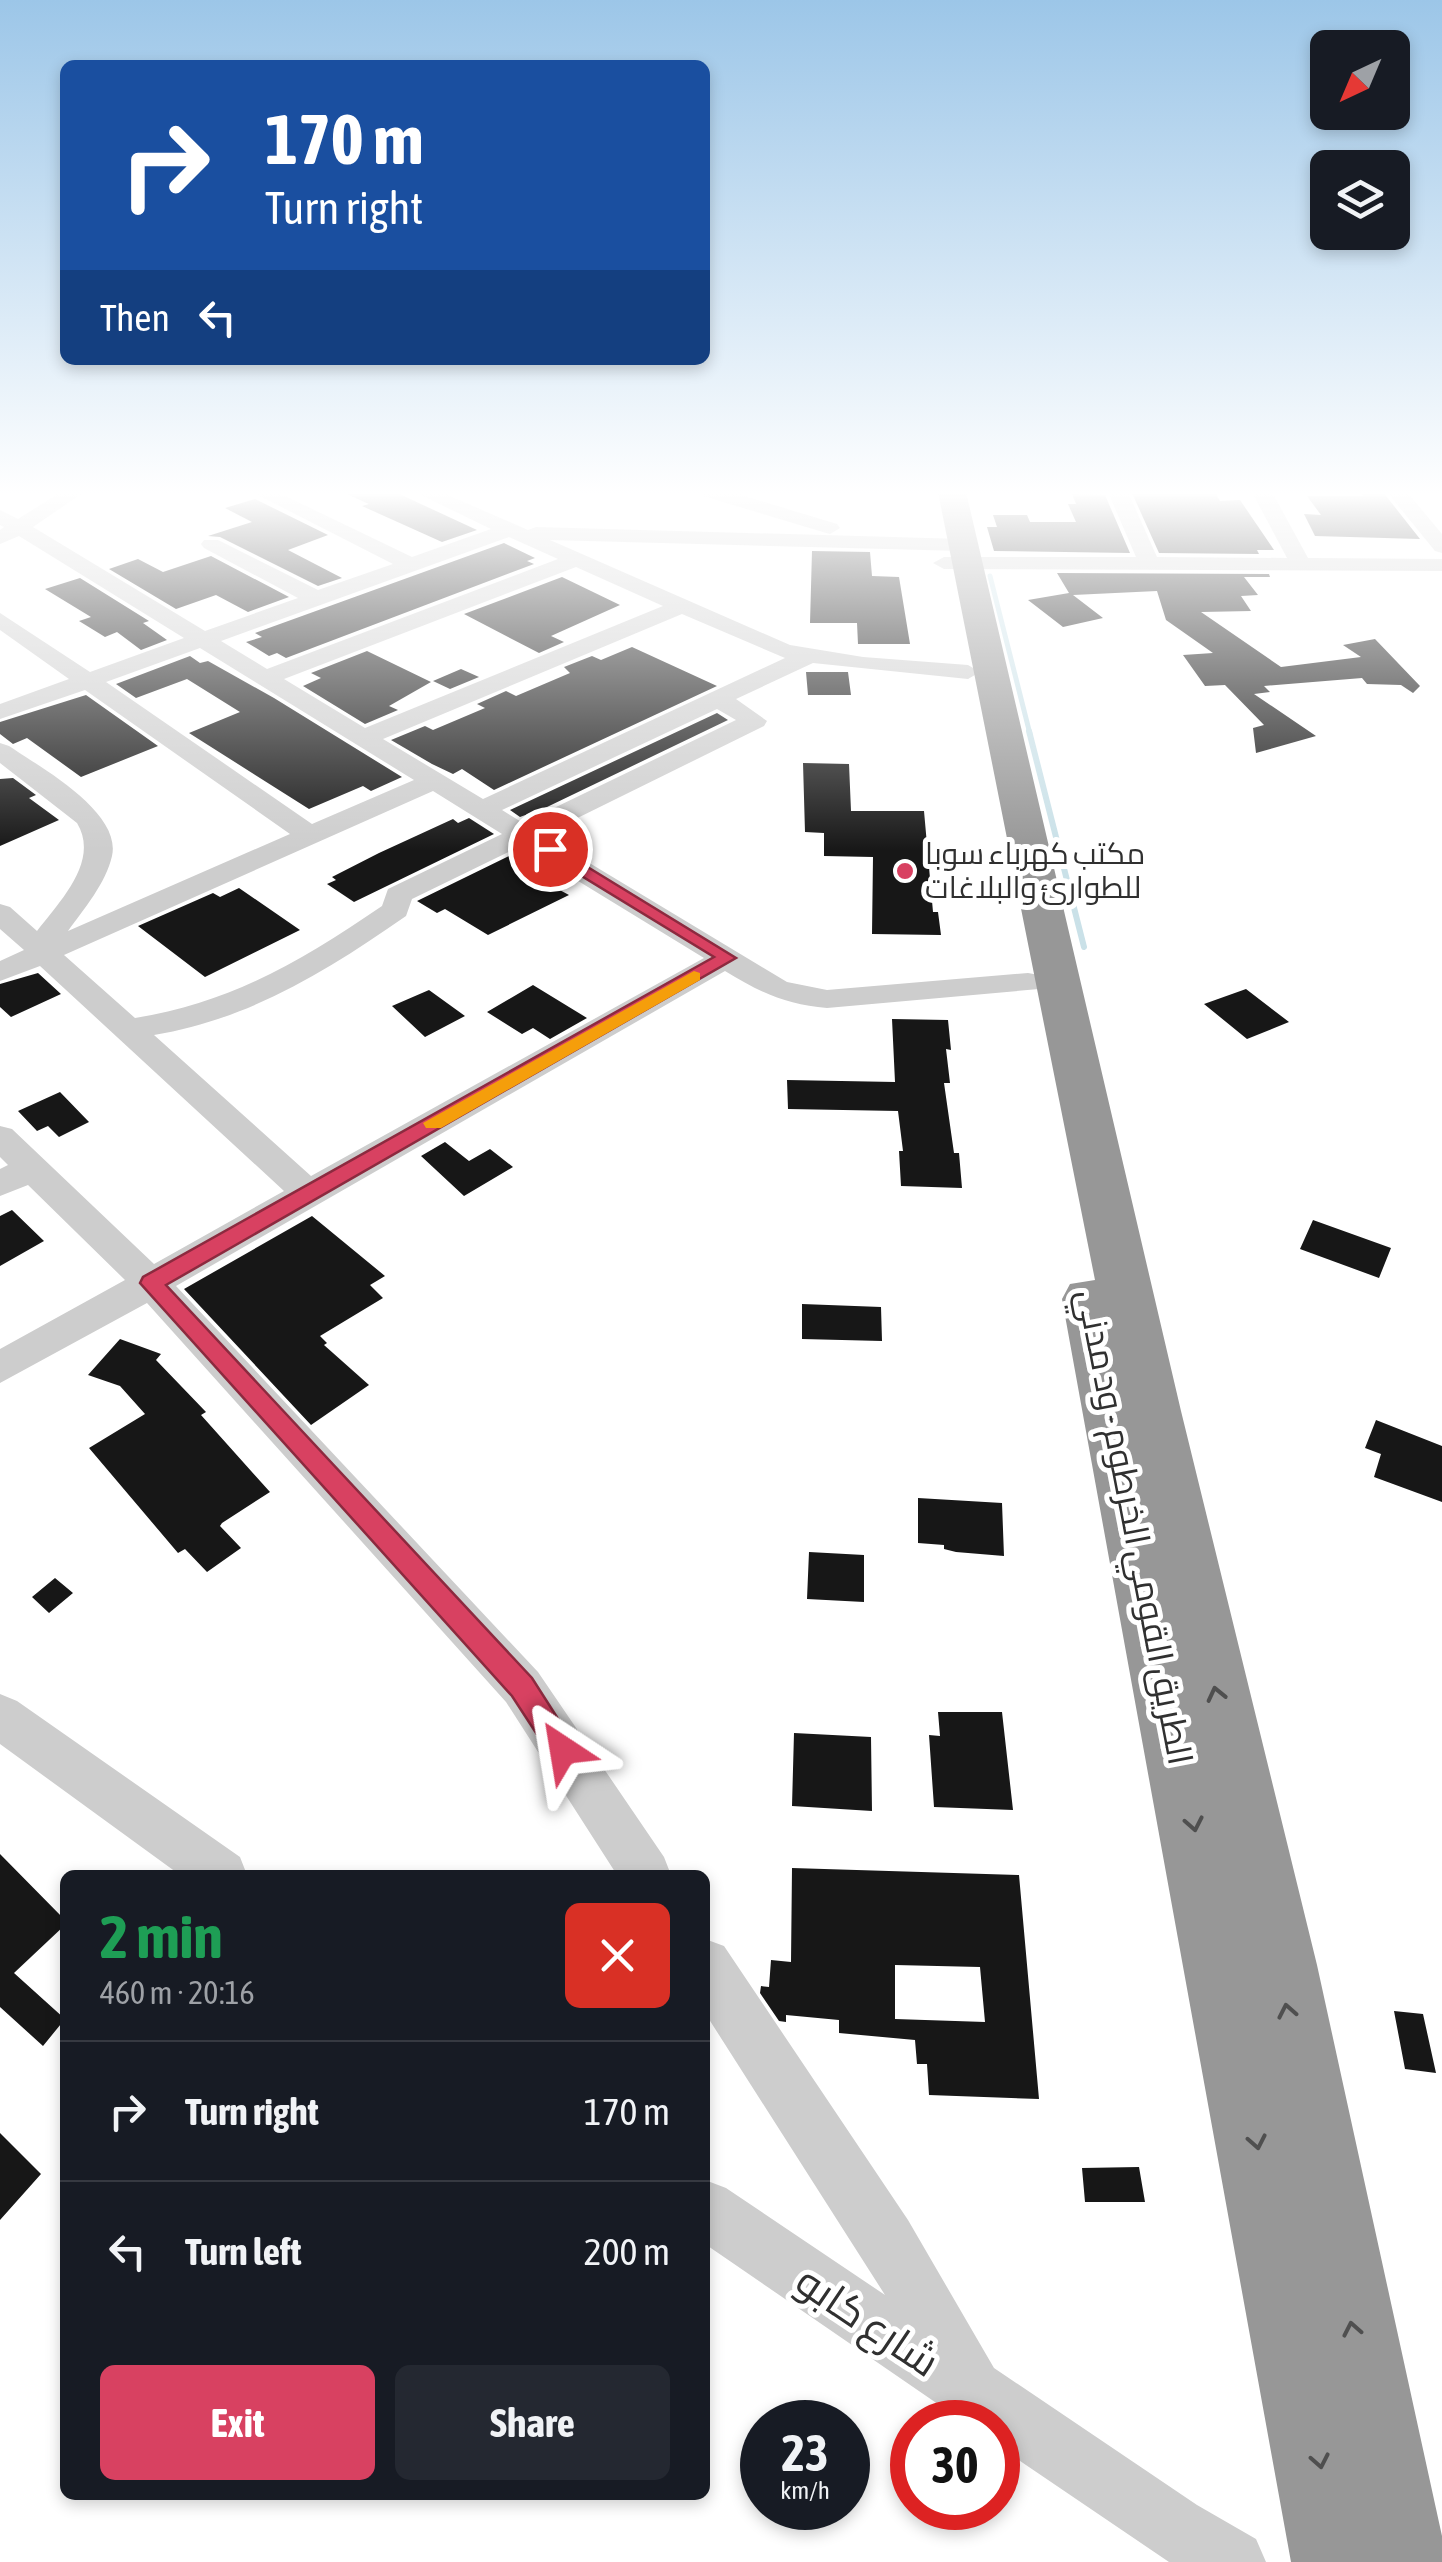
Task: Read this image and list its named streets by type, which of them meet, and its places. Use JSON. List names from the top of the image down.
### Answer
{
  "streets": {
    "highway": ["الطريق القومي الخرطوم - ود مدني"],
    "street": ["شارع كابو"]
  },
  "places": ["مكتب كهرباء سوبا للطوارئ والبلاغات"],
  "north": "bottom left",
  "page": {
    "turn": ["170 m", "Turn right"],
    "then": "Then",
    "heading": ["2 min", "460 m · 20:16"],
    "list": [
      {
        "name": "Turn right",
        "value": "170 m"
      },
      {
        "name": "Turn left",
        "value": "200 m"
      }
    ],
    "buttons": ["Exit", "Share"],
    "speed": "23 km/h",
    "limit": "30"
  }
}
